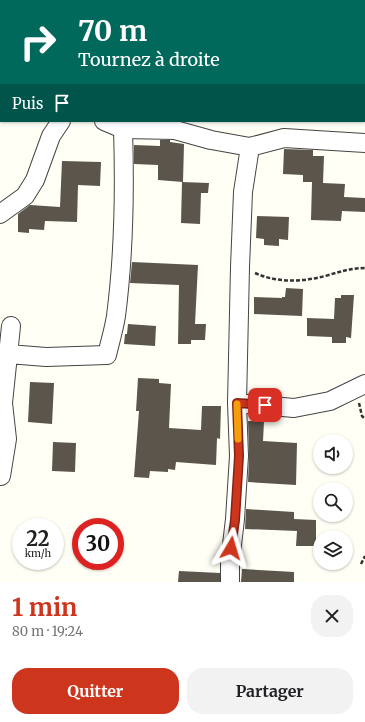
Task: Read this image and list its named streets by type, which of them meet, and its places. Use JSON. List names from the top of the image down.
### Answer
{
  "page": {
    "turn": ["70 m", "Tournez à droite"],
    "then": "Puis",
    "speed": "22 km/h",
    "limit": "30",
    "heading": ["1 min", "80 m · 19:24"],
    "buttons": ["Quitter", "Partager"]
  }
}
